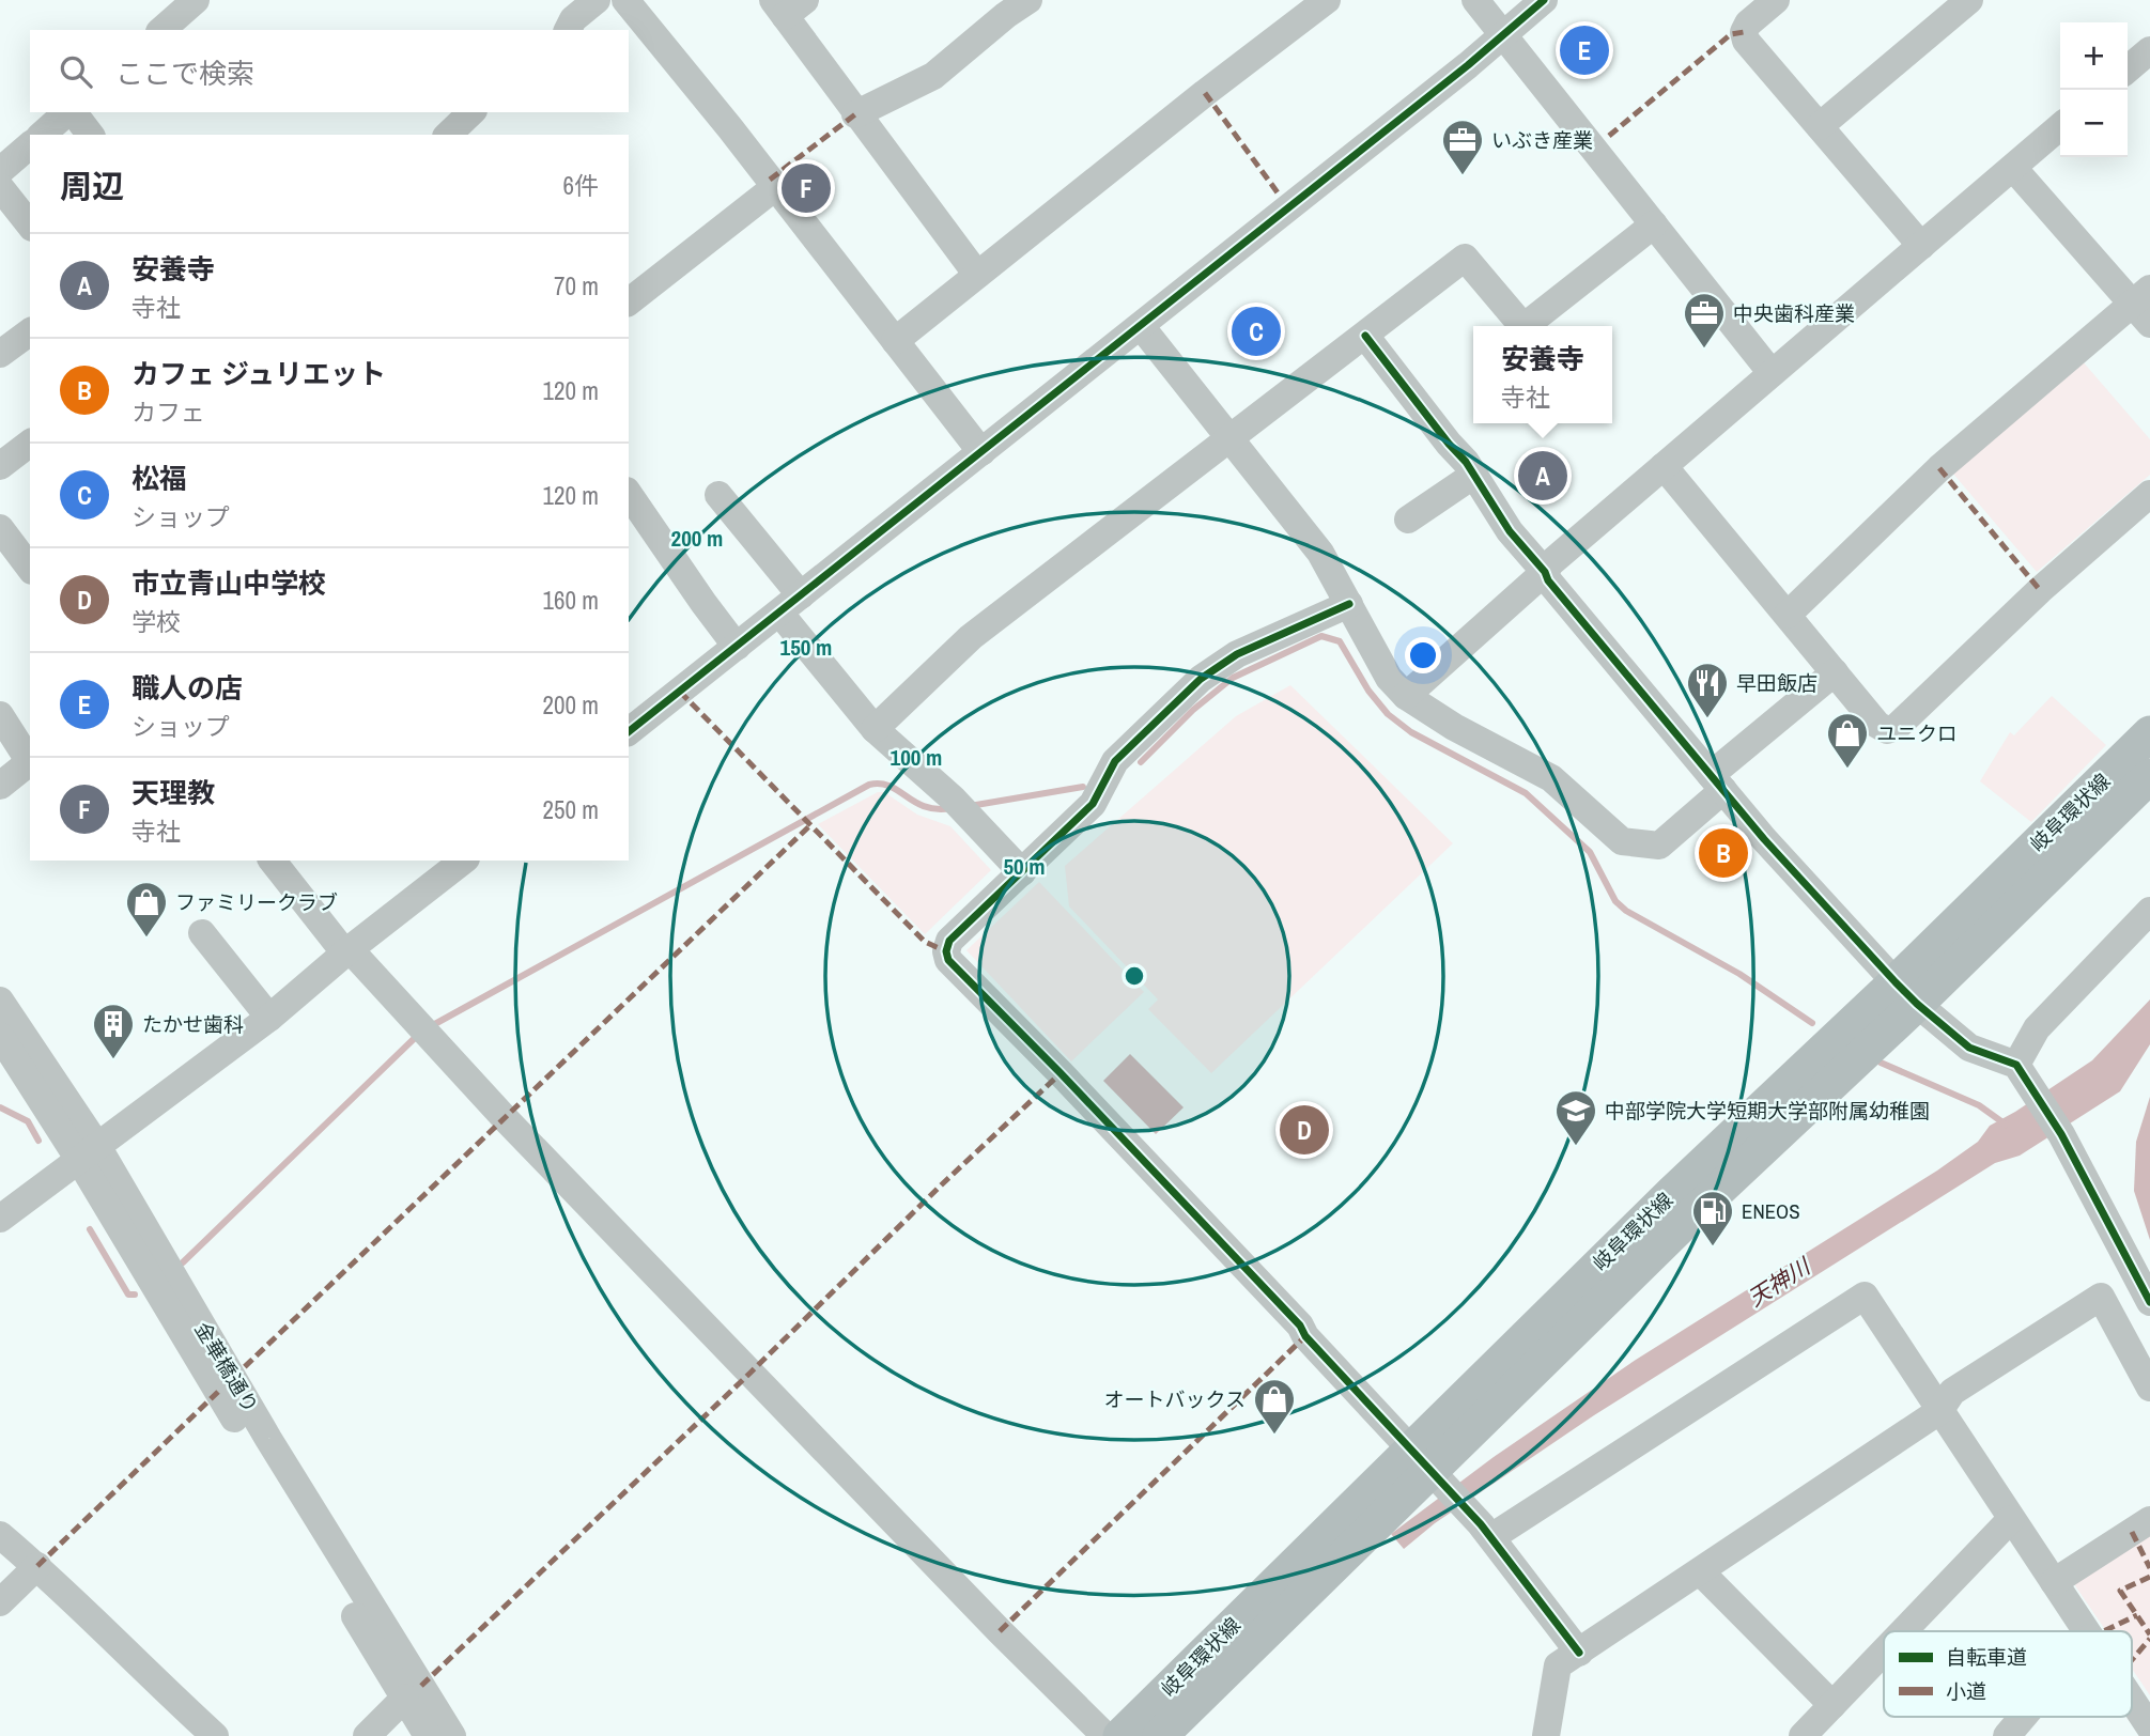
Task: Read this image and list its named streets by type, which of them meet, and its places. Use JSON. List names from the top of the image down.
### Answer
{
  "streets": {
    "main road": ["岐阜環状線"],
    "street": ["金華橋通り"]
  },
  "water": ["天神川"],
  "places": {
    "office": ["いぶき産業", "中央歯科産業"],
    "restaurant": ["早田飯店"],
    "shop": ["ユニクロ", "ファミリークラブ", "オートバックス"],
    "building": ["たかせ歯科"],
    "school or university": ["中部学院大学短期大学部附属幼稚園"],
    "fuel station": ["ENEOS"]
  },
  "legend": ["自転車道", "小道"],
  "page": {
    "pins": [
      "E",
      "F",
      "C",
      "A",
      "B",
      "D"
    ],
    "map_buttons": ["+", "−"],
    "search": "ここで検索",
    "heading": ["周辺", "6件"],
    "list": [
      {
        "mark": "A",
        "name": "安養寺",
        "note": "寺社",
        "value": "70 m"
      },
      {
        "mark": "B",
        "name": "カフェ ジュリエット",
        "note": "カフェ",
        "value": "120 m"
      },
      {
        "mark": "C",
        "name": "松福",
        "note": "ショップ",
        "value": "120 m"
      },
      {
        "mark": "D",
        "name": "市立青山中学校",
        "note": "学校",
        "value": "160 m"
      },
      {
        "mark": "E",
        "name": "職人の店",
        "note": "ショップ",
        "value": "200 m"
      },
      {
        "mark": "F",
        "name": "天理教",
        "note": "寺社",
        "value": "250 m"
      }
    ],
    "popup": ["安養寺", "寺社"]
  },
  "rings": [
    "200 m",
    "150 m",
    "100 m",
    "50 m"
  ]
}
